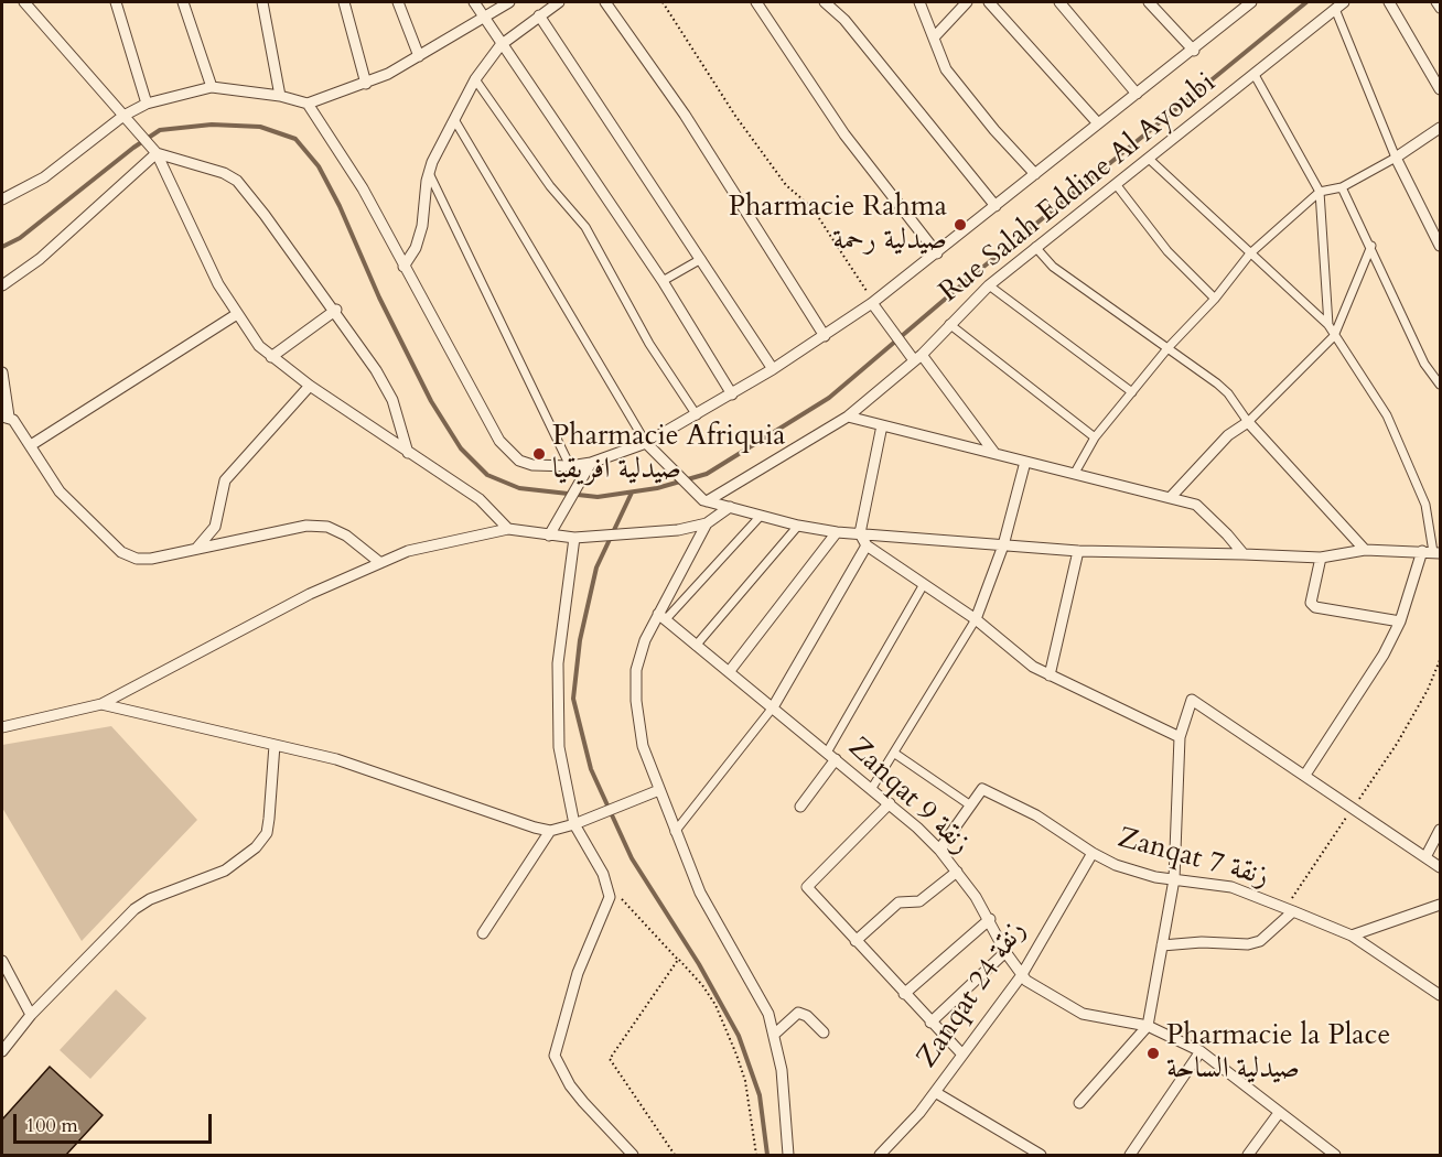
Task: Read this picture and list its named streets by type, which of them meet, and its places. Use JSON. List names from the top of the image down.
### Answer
{
  "streets": {
    "street": [
      "Rue Salah Eddine Al Ayoubi",
      "Zanqat 9 زنقة",
      "Zanqat 7 زنقة",
      "Zanqat 24 زنقة"
    ]
  },
  "crossings": [
    ["Zanqat 9 زنقة", "Zanqat 24 زنقة"],
    ["Zanqat 7 زنقة", "Zanqat 24 زنقة"]
  ],
  "places": ["Pharmacie Rahma صيدلية رحمة", "Pharmacie Afriquia صيدلية افريقيا", "Pharmacie la Place صيدلية الساحة"],
  "scale_bar": "100 m"
}
